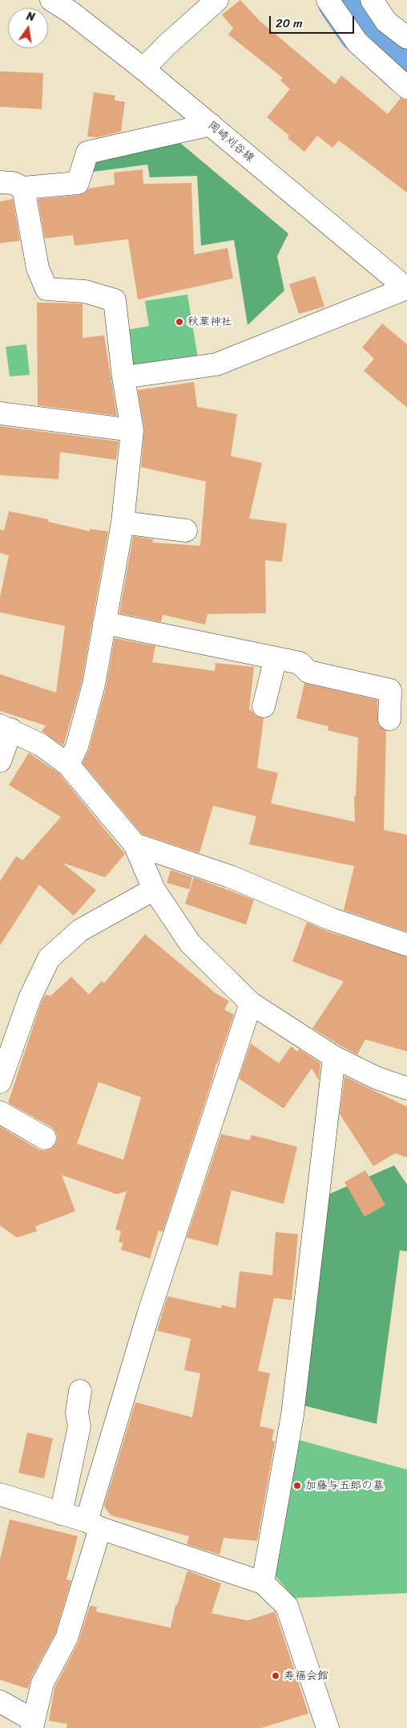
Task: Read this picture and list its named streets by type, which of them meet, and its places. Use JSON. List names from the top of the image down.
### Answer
{
  "streets": {
    "street": ["岡崎刈谷線"]
  },
  "places": ["秋葉神社", "加藤与五郎の墓", "寿福会館"],
  "scale_bar": "20 m",
  "north": "top"
}
